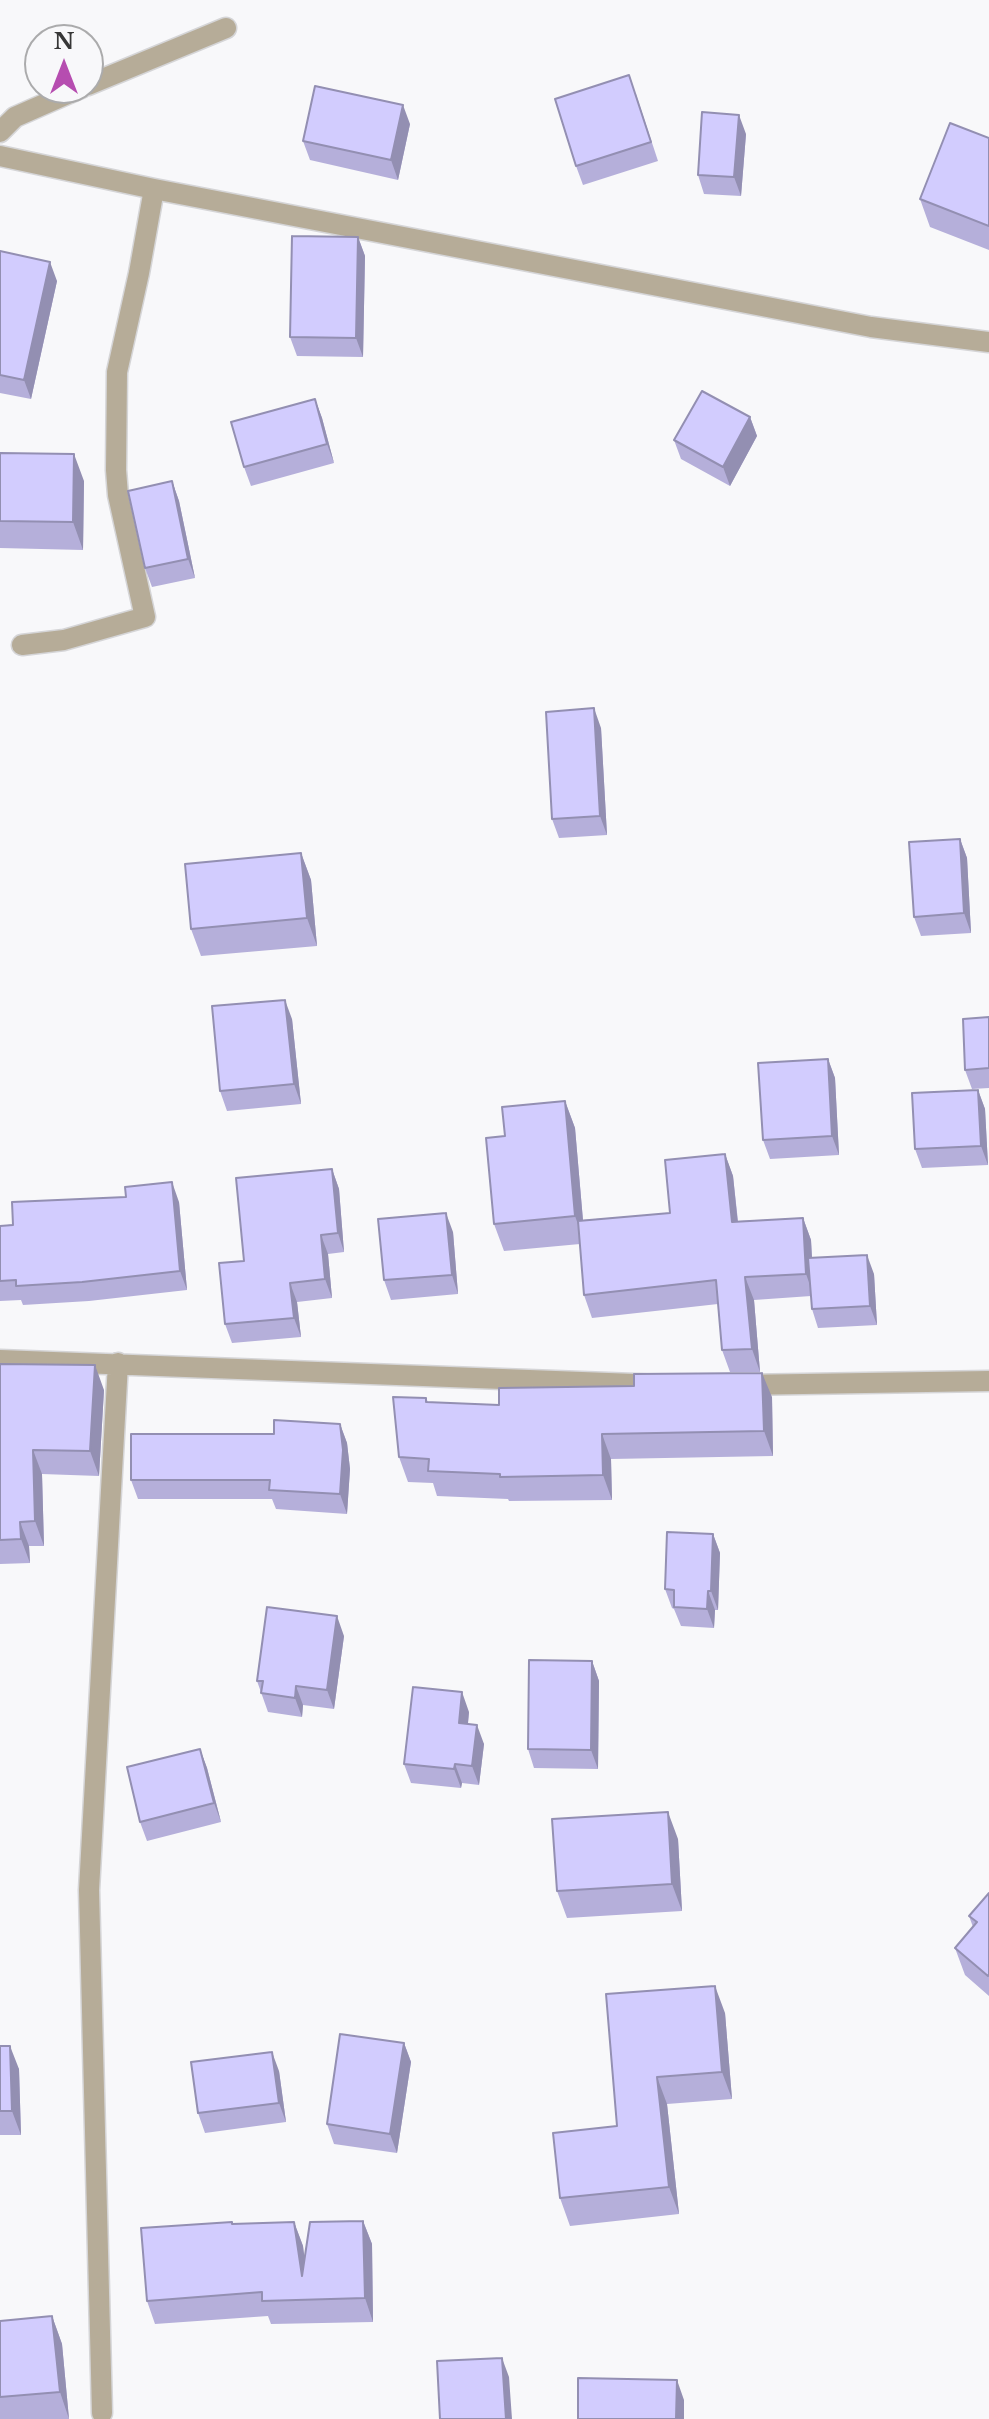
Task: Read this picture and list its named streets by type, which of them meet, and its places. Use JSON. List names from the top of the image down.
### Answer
{
  "north": "top"
}
